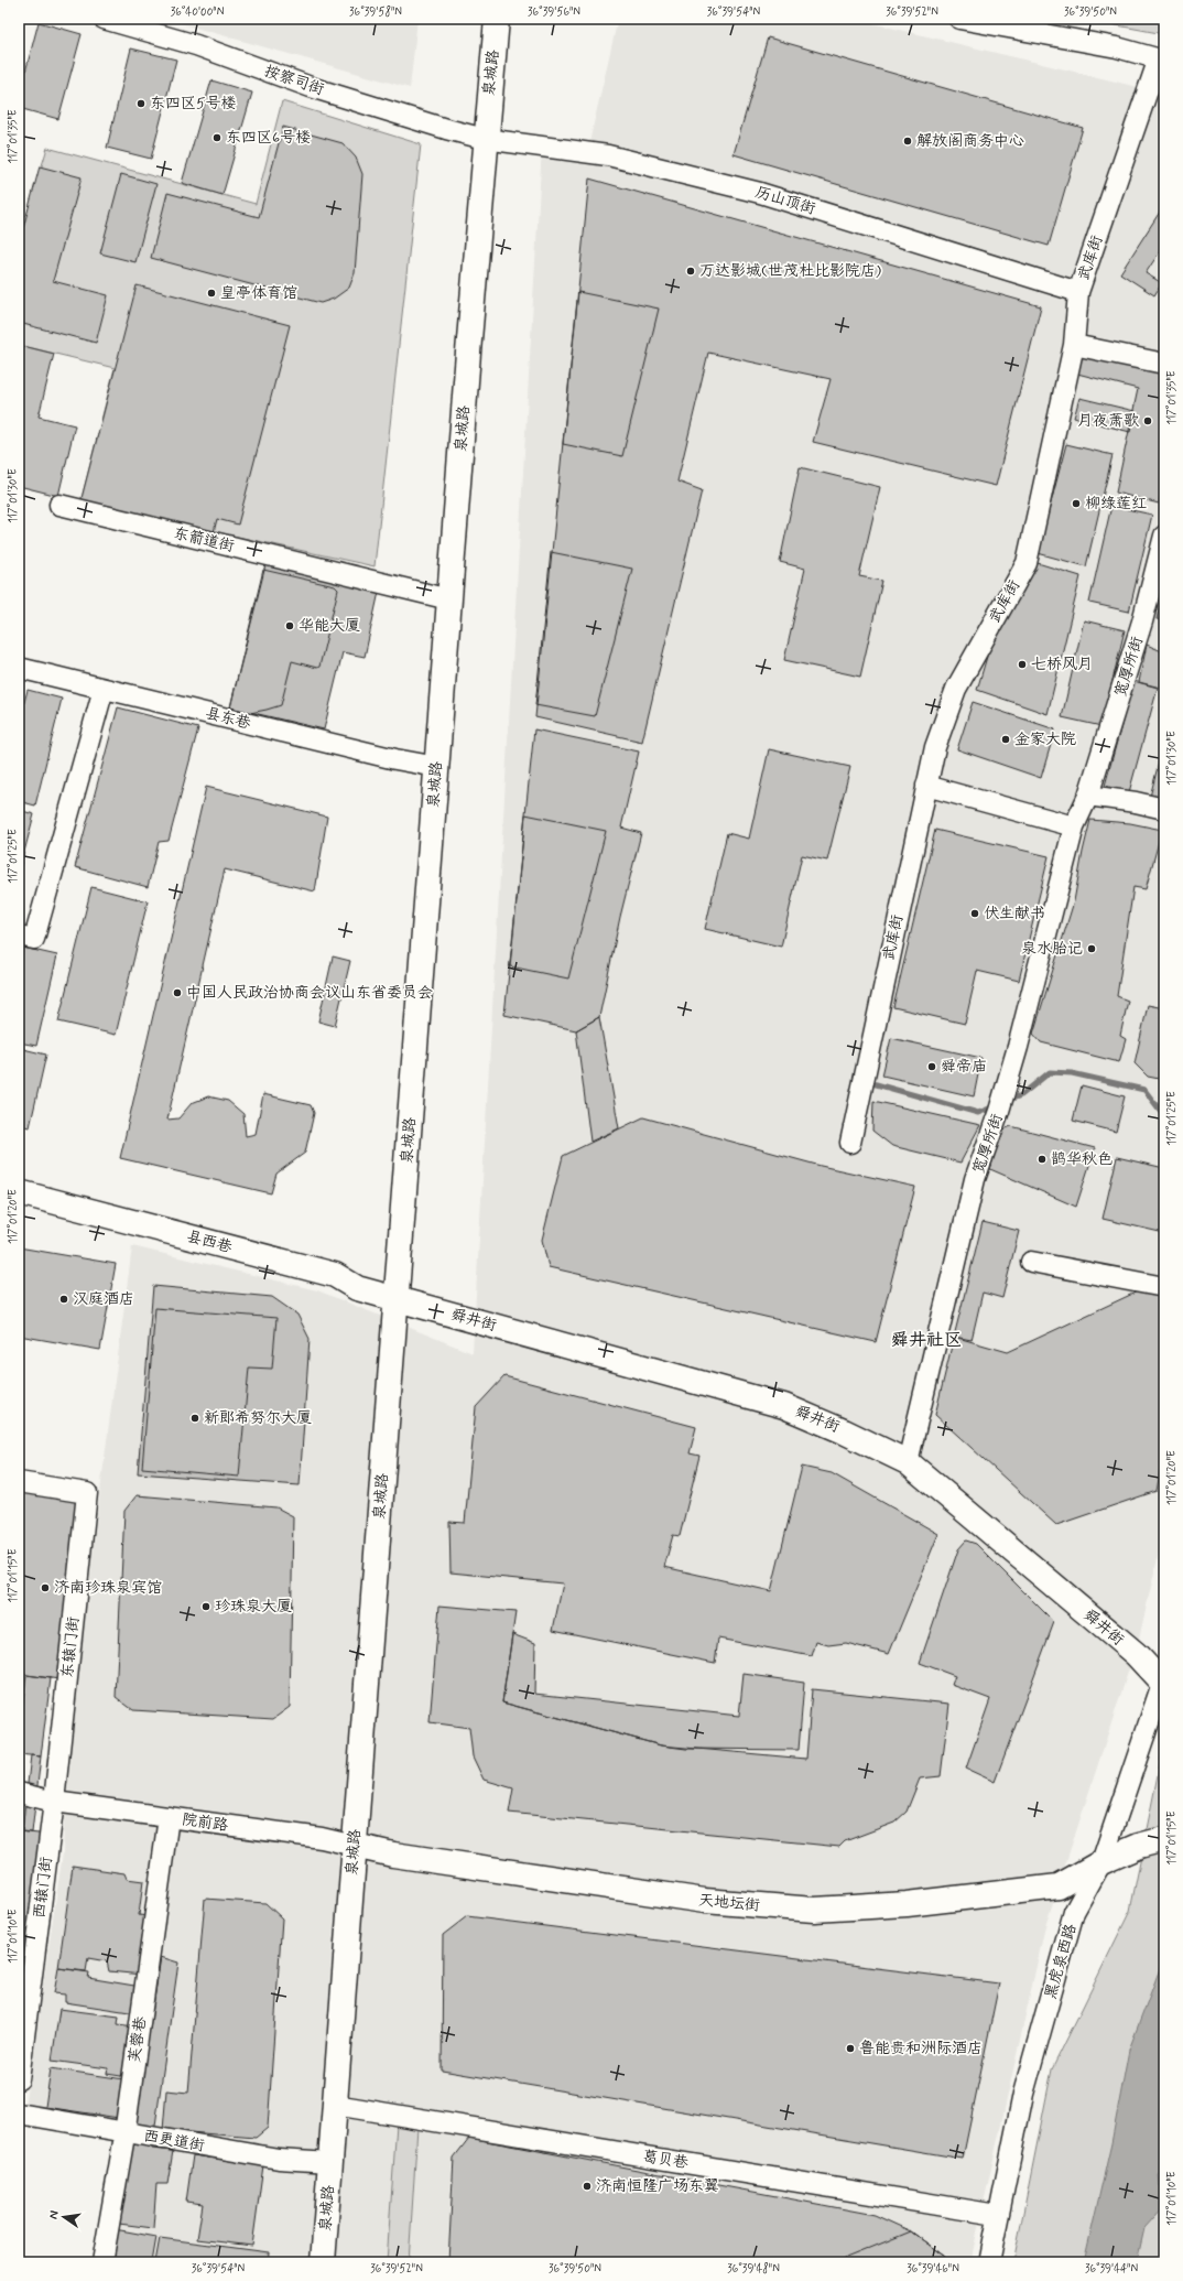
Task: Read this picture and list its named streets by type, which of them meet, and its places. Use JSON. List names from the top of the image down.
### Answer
{
  "streets": {
    "main road": [
      "泉城路",
      "县西巷",
      "舜井街",
      "天地坛街"
    ],
    "street": [
      "按察司街",
      "历山顶街",
      "武库街",
      "东箭道街",
      "宽厚所街",
      "县东巷",
      "东辕门街",
      "院前路",
      "西辕门街",
      "黑虎泉西路",
      "芙蓉巷",
      "西更道街",
      "葛贝巷"
    ]
  },
  "crossings": [
    ["泉城路", "按察司街"],
    ["泉城路", "历山顶街"],
    ["泉城路", "东箭道街"],
    ["泉城路", "县东巷"],
    ["泉城路", "县西巷"],
    ["泉城路", "舜井街"],
    ["泉城路", "院前路"],
    ["泉城路", "天地坛街"],
    ["泉城路", "西更道街"],
    ["泉城路", "葛贝巷"],
    ["按察司街", "历山顶街"],
    ["历山顶街", "武库街"],
    ["宽厚所街", "舜井街"],
    ["县西巷", "舜井街"],
    ["舜井街", "黑虎泉西路"],
    ["东辕门街", "院前路"],
    ["东辕门街", "西辕门街"],
    ["院前路", "西辕门街"],
    ["院前路", "天地坛街"],
    ["院前路", "芙蓉巷"],
    ["天地坛街", "黑虎泉西路"],
    ["黑虎泉西路", "葛贝巷"],
    ["芙蓉巷", "西更道街"]
  ],
  "districts": ["舜井社区"],
  "places": [
    "东四区5号楼",
    "东四区6号楼",
    "解放阁商务中心",
    "万达影城(世茂杜比影院店)",
    "皇亭体育馆",
    "月夜萧歌",
    "柳绿莲红",
    "华能大厦",
    "七桥风月",
    "金家大院",
    "伏生献书",
    "泉水胎记",
    "中国人民政治协商会议山东省委员会",
    "舜帝庙",
    "鹊华秋色",
    "汉庭酒店",
    "新郎希努尔大厦",
    "济南珍珠泉宾馆",
    "珍珠泉大厦",
    "鲁能贵和洲际酒店",
    "济南恒隆广场东翼"
  ],
  "north": "left",
  "coordinates": [
    "36°40'00\"N",
    "36°39'58\"N",
    "36°39'56\"N",
    "36°39'54\"N",
    "36°39'52\"N",
    "36°39'50\"N",
    "117°01'35\"E",
    "117°01'30\"E",
    "117°01'25\"E",
    "117°01'20\"E",
    "117°01'15\"E",
    "117°01'10\"E",
    "36°39'48\"N",
    "36°39'46\"N",
    "36°39'44\"N"
  ]
}
